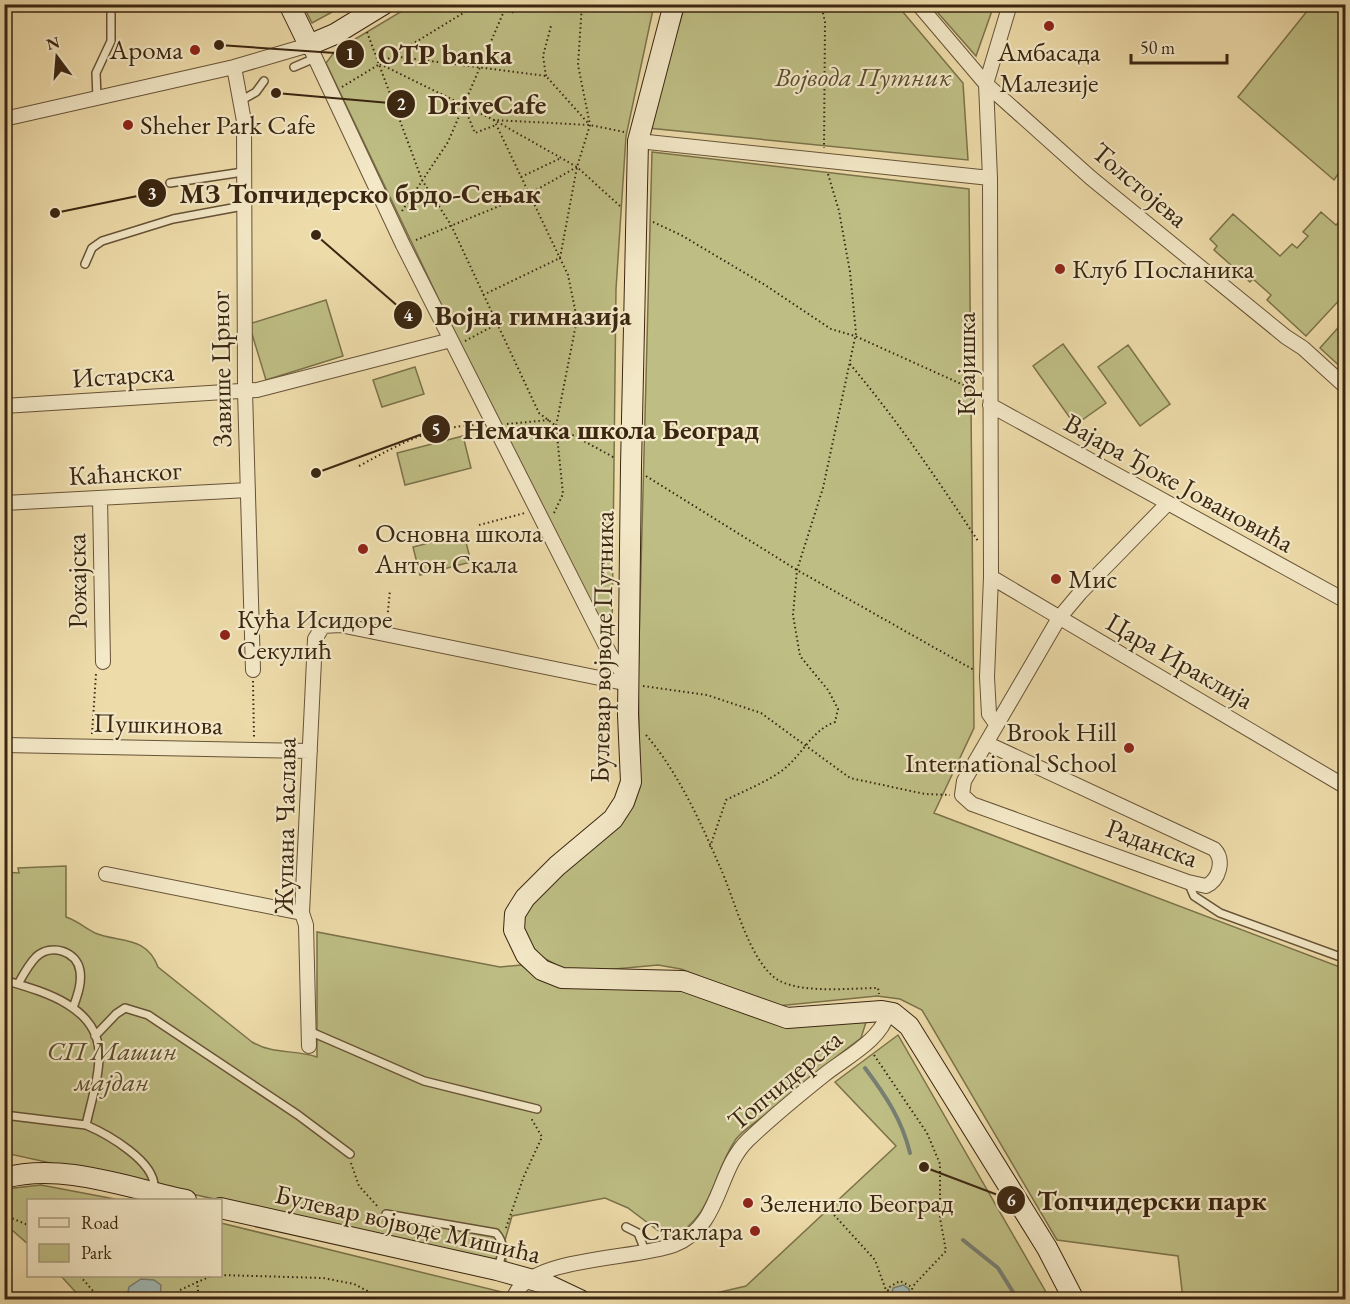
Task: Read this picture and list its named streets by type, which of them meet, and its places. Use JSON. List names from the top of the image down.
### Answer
{
  "streets": {
    "street": [
      "Толстојева",
      "Крајишка",
      "Завише Црног",
      "Истарска",
      "Каћанског",
      "Вајара Ђоке Јовановића",
      "Рожајска",
      "Булевар војводе Путника",
      "Цара Ираклија",
      "Пушкинова",
      "Жупана Часлава",
      "Раданска",
      "Топчидерска",
      "Булевар војводе Мишића"
    ]
  },
  "crossings": [
    ["Толстојева", "Крајишка"],
    ["Крајишка", "Вајара Ђоке Јовановића"],
    ["Крајишка", "Цара Ираклија"],
    ["Завише Црног", "Истарска"],
    ["Завише Црног", "Каћанског"],
    ["Каћанског", "Рожајска"],
    ["Булевар војводе Путника", "Топчидерска"],
    ["Пушкинова", "Жупана Часлава"],
    ["Топчидерска", "Булевар војводе Мишића"]
  ],
  "parks": ["Војвода Путник", "СП Машин мајдан"],
  "places": [
    "Амбасада Малезије",
    "OTP banka",
    "Арома",
    "DriveCafe",
    "Sheher Park Cafe",
    "МЗ Топчидерско брдо-Сењак",
    "Војна гимназија",
    "Клуб Посланика",
    "Немачка школа Београд",
    "Основна школа Антон Скала",
    "Мис",
    "Кућа Исидоре Секулић",
    "Brook Hill International School",
    "Топчидерски парк",
    "Зеленило Београд",
    "Стаклара"
  ],
  "legend": ["Road", "Park"],
  "scale_bar": "50 m",
  "north": "top"
}
